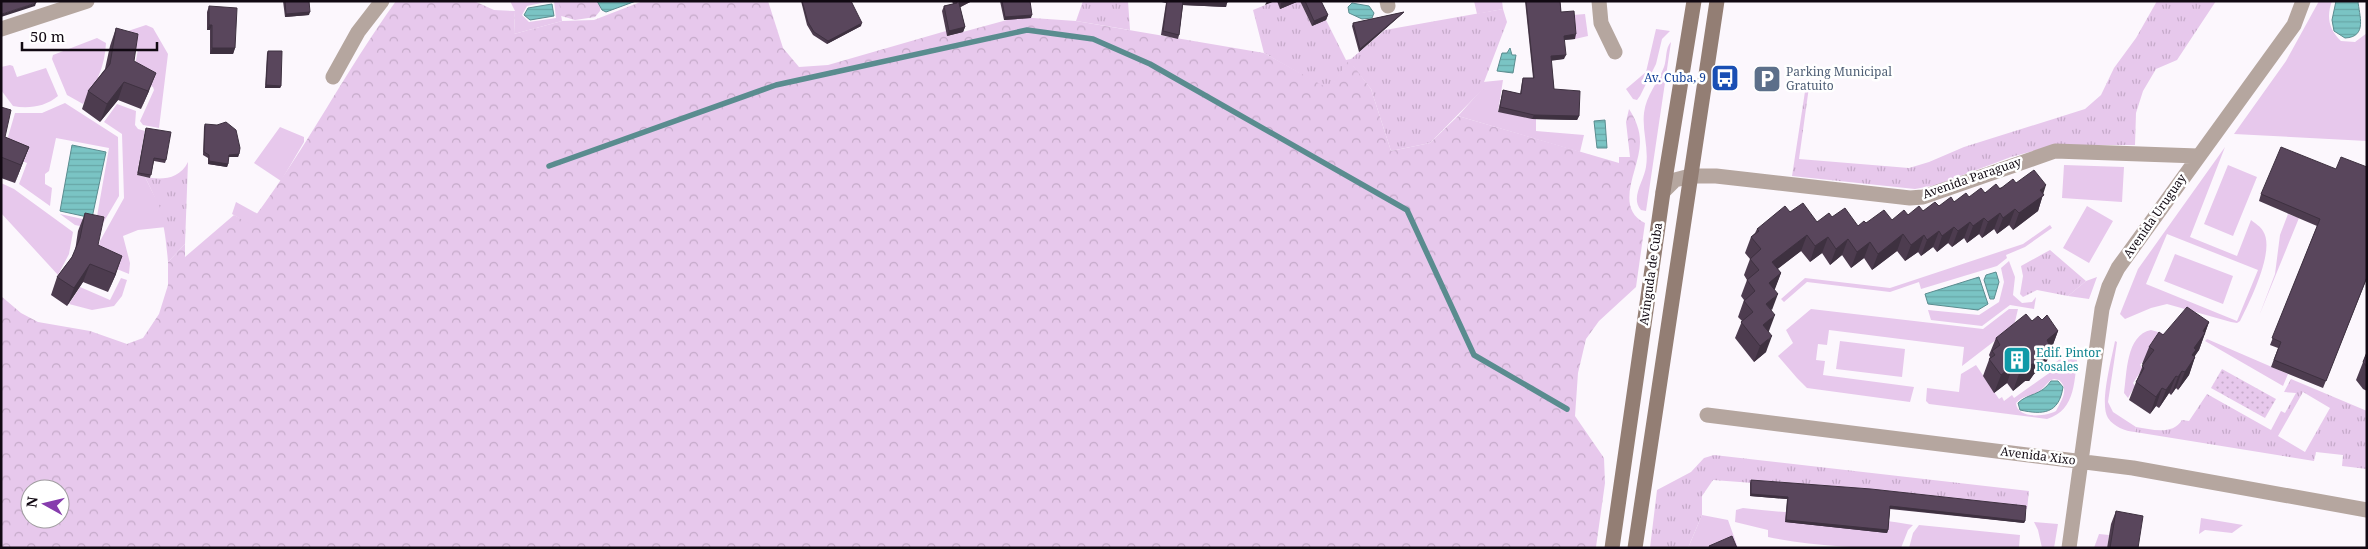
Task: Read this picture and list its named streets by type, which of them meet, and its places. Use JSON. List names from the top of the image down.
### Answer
{
  "streets": {
    "main road": ["Avinguda de Cuba"],
    "street": ["Avenida Paraguay", "Avenida Uruguay", "Avenida Xixo"]
  },
  "crossings": [
    ["Avenida Paraguay", "Avenida Uruguay"],
    ["Avenida Paraguay", "Avinguda de Cuba"],
    ["Avenida Uruguay", "Avenida Xixo"]
  ],
  "places": {
    "bus stop": ["Av. Cuba, 9"],
    "parking": ["Parking Municipal Gratuito"],
    "building": ["Edif. Pintor Rosales"]
  },
  "scale_bar": "50 m",
  "north": "left"
}
